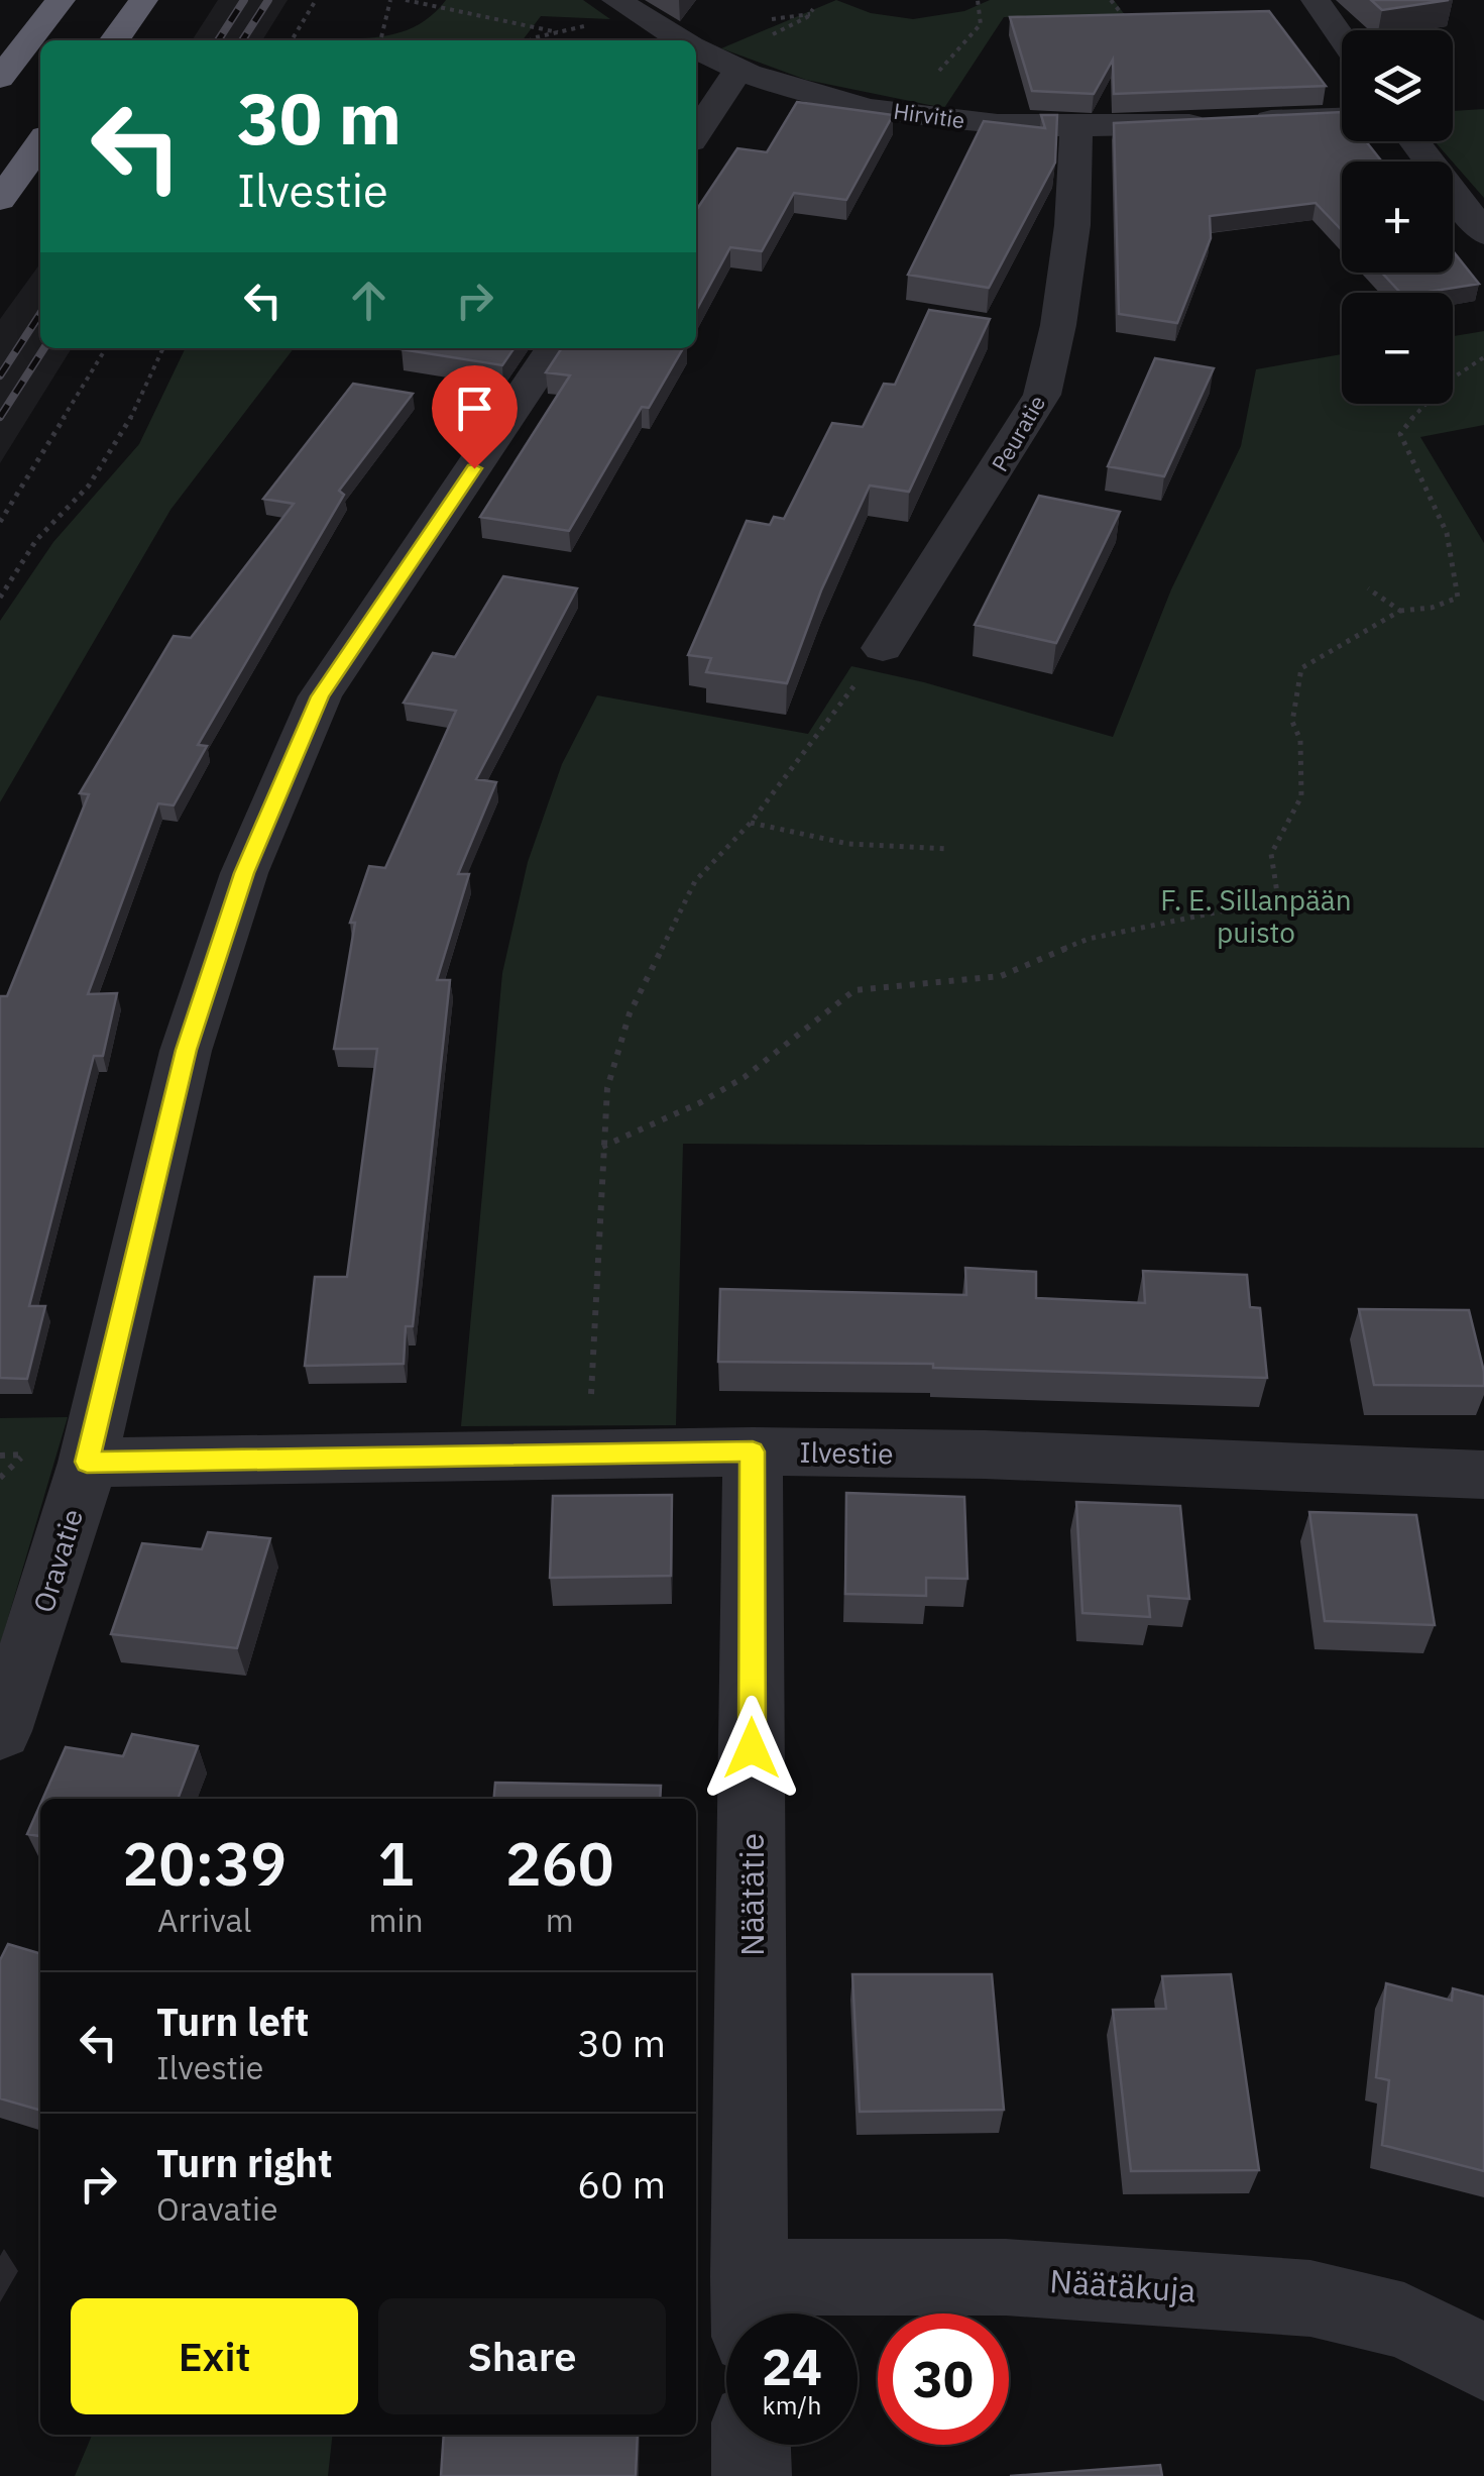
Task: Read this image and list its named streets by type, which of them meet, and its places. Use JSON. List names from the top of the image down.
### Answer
{
  "streets": {
    "street": [
      "Hirvitie",
      "Peuratie",
      "Ilvestie",
      "Oravatie",
      "Näätätie",
      "Näätäkuja"
    ]
  },
  "crossings": [
    ["Hirvitie", "Peuratie"],
    ["Ilvestie", "Oravatie"],
    ["Ilvestie", "Näätätie"],
    ["Näätätie", "Näätäkuja"]
  ],
  "parks": ["F. E. Sillanpään puisto"],
  "page": {
    "map_buttons": ["+", "−"],
    "turn": ["30 m", "Ilvestie"],
    "eta": [
      "20:39",
      "Arrival",
      "1",
      "min",
      "260",
      "m"
    ],
    "list": [
      {
        "name": "Turn left",
        "note": "Ilvestie",
        "value": "30 m"
      },
      {
        "name": "Turn right",
        "note": "Oravatie",
        "value": "60 m"
      }
    ],
    "buttons": ["Exit", "Share"],
    "speed": "24 km/h",
    "limit": "30"
  }
}
